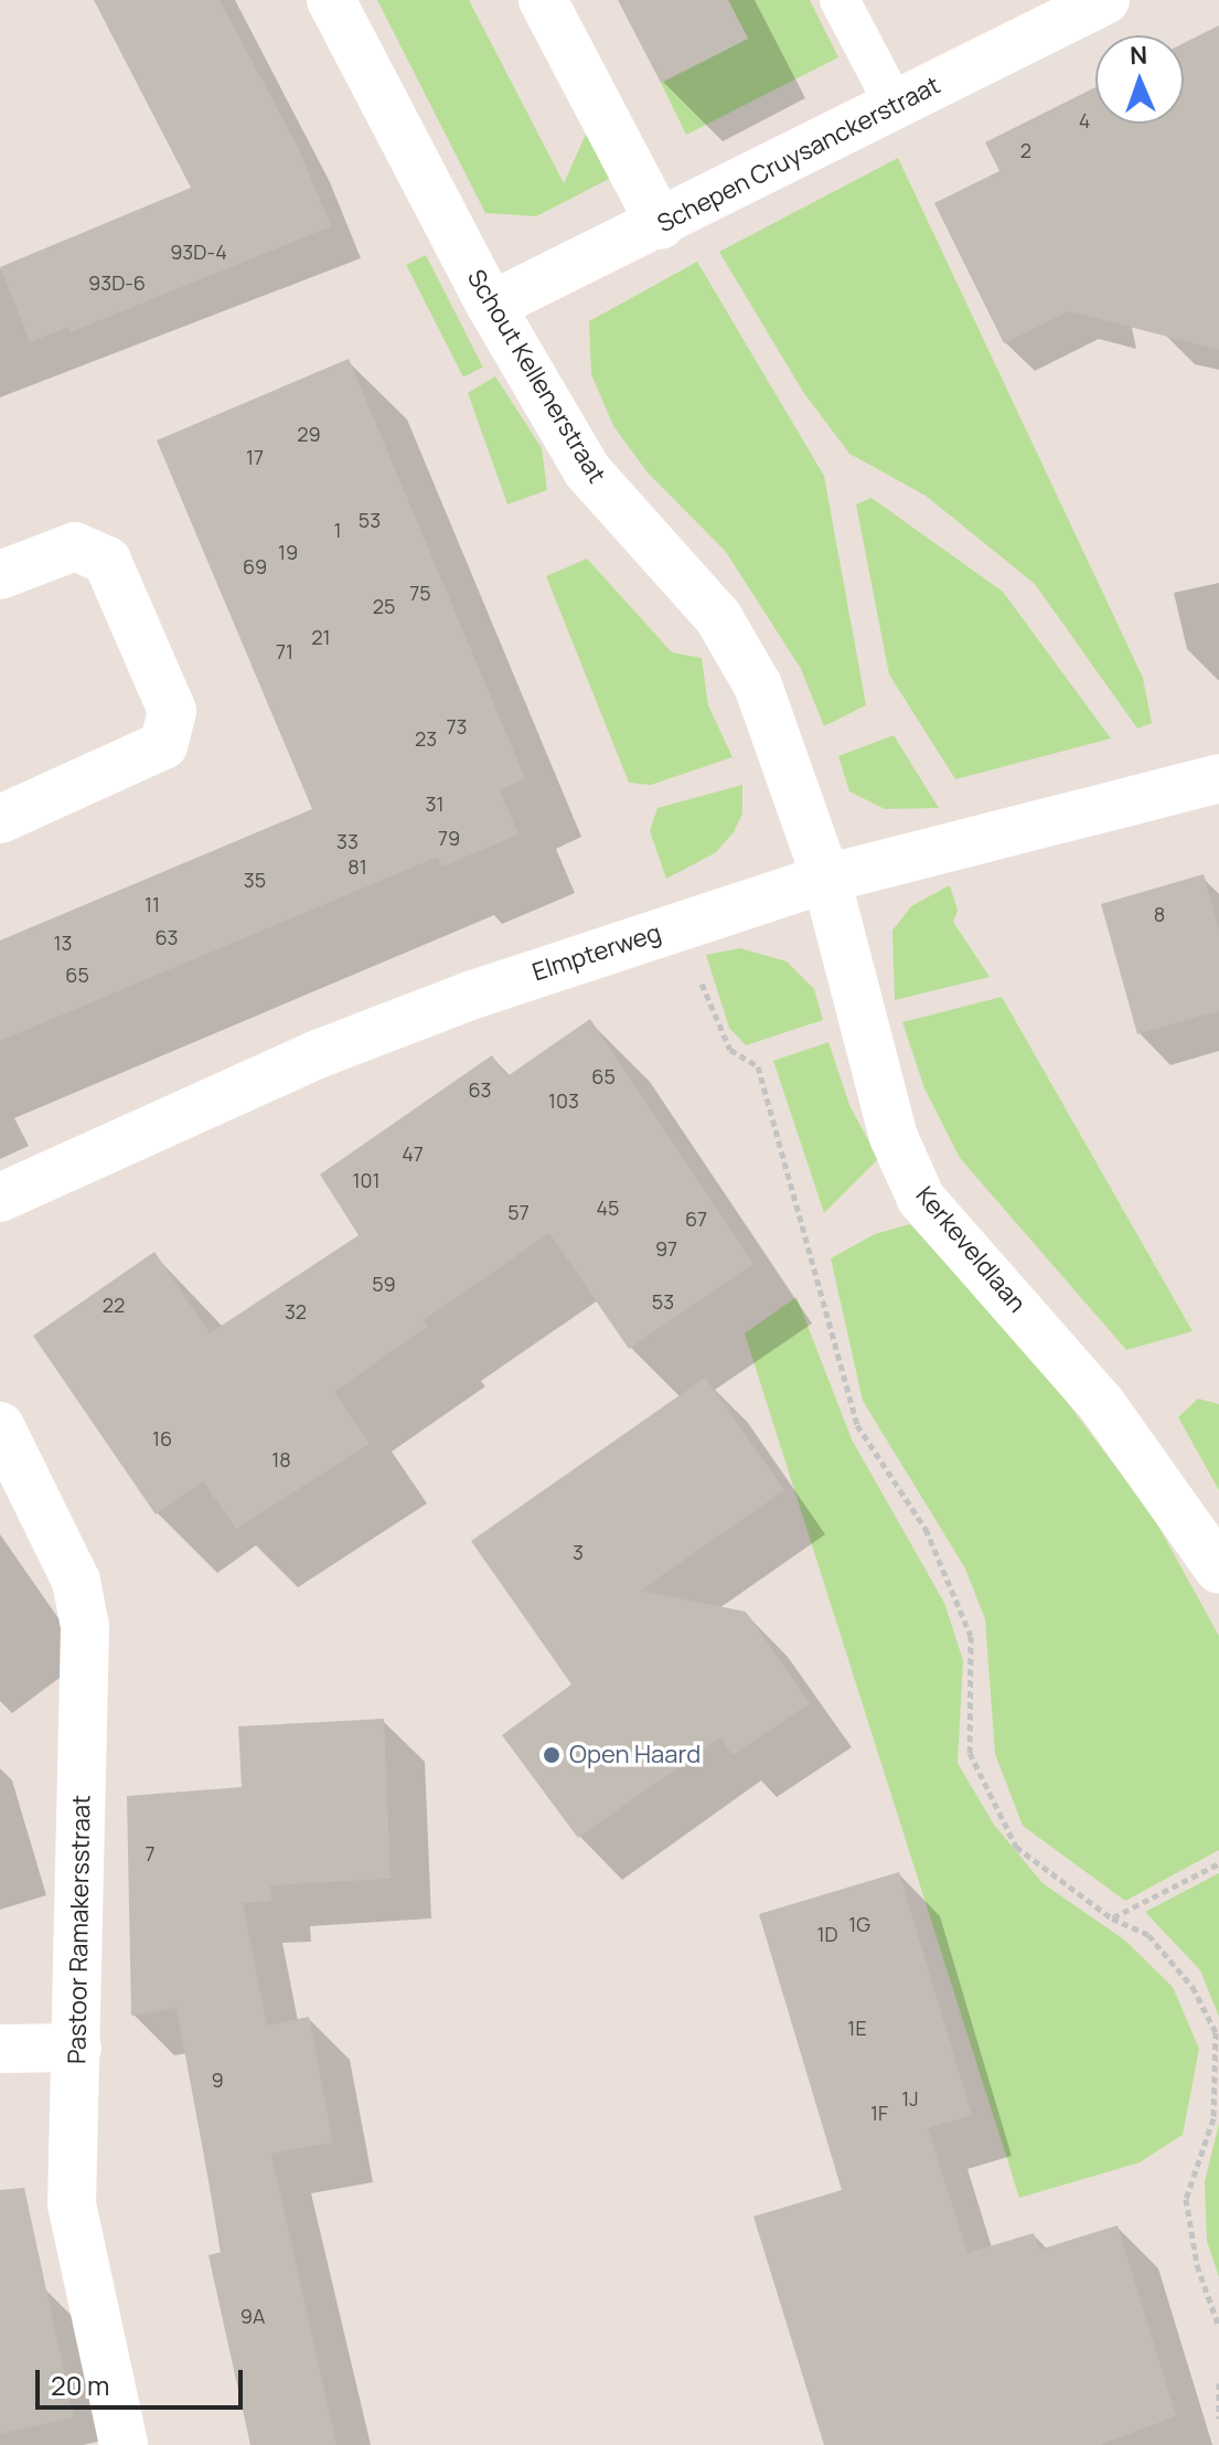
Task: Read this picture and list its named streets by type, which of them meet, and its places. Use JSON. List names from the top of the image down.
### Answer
{
  "streets": {
    "street": [
      "Schepen Cruysanckerstraat",
      "Schout Kellenerstraat",
      "Elmpterweg",
      "Kerkeveldlaan",
      "Pastoor Ramakersstraat"
    ]
  },
  "crossings": [
    ["Schepen Cruysanckerstraat", "Schout Kellenerstraat"],
    ["Schout Kellenerstraat", "Elmpterweg"],
    ["Schout Kellenerstraat", "Kerkeveldlaan"],
    ["Elmpterweg", "Kerkeveldlaan"]
  ],
  "places": ["Open Haard"],
  "house_numbers": [
    "4",
    "2",
    "93D-4",
    "93D-6",
    "29",
    "17",
    "53",
    "1",
    "19",
    "69",
    "75",
    "25",
    "21",
    "71",
    "73",
    "23",
    "31",
    "79",
    "33",
    "81",
    "35",
    "11",
    "8",
    "63",
    "13",
    "65",
    "65",
    "63",
    "103",
    "47",
    "101",
    "45",
    "57",
    "67",
    "97",
    "59",
    "53",
    "22",
    "32",
    "16",
    "18",
    "3",
    "7",
    "1G",
    "1D",
    "1E",
    "9",
    "1J",
    "1F",
    "9A"
  ],
  "scale_bar": "20 m",
  "north": "top"
}
